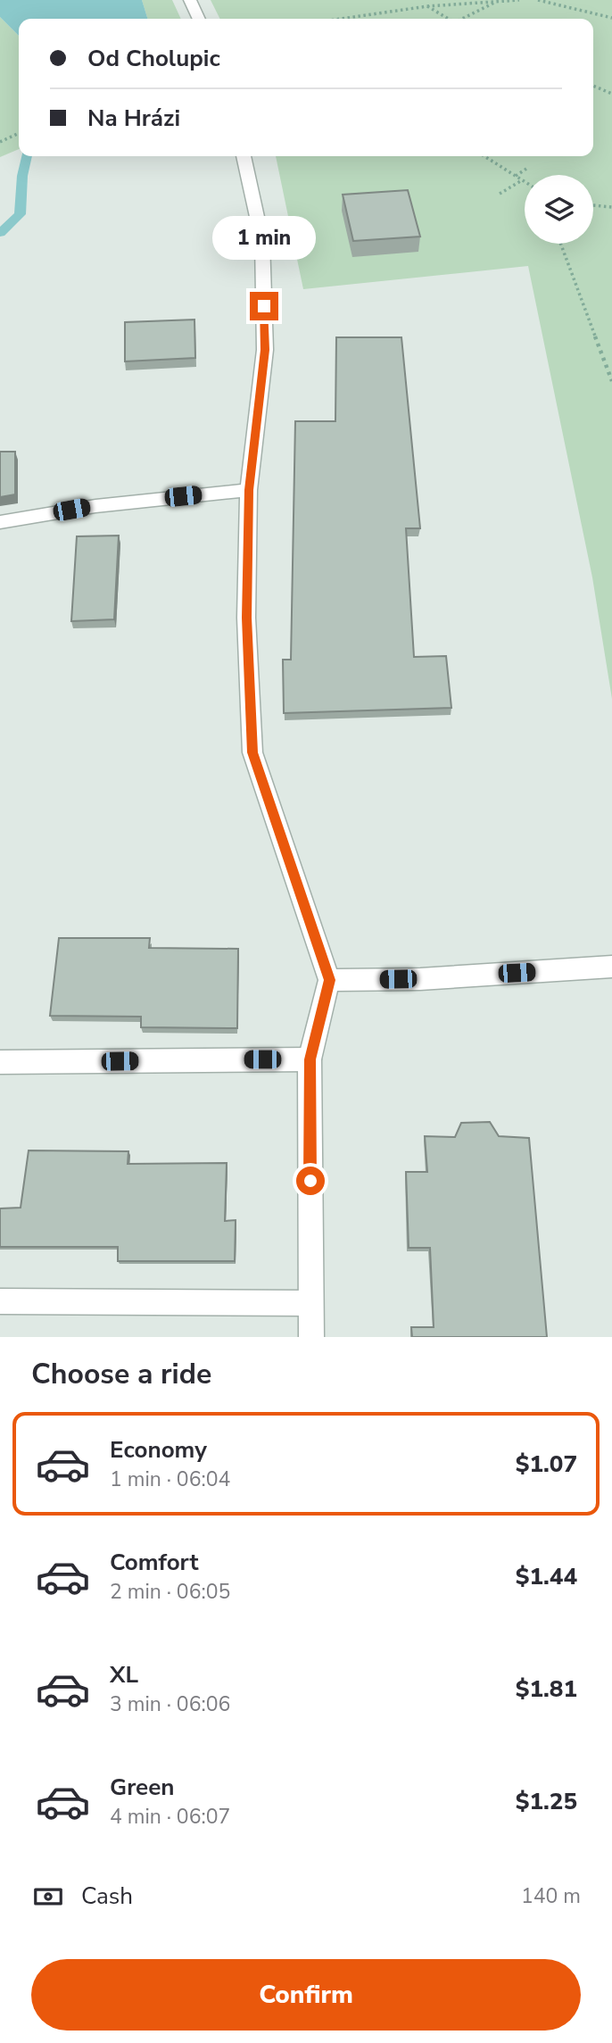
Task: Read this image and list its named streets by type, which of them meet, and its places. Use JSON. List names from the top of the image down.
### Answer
{
  "page": {
    "banner": ["Od Cholupic", "Na Hrázi"],
    "bubble": "1 min",
    "heading": "Choose a ride",
    "list": [
      {
        "name": "Economy",
        "note": "1 min · 06:04",
        "value": "$1.07"
      },
      {
        "name": "Comfort",
        "note": "2 min · 06:05",
        "value": "$1.44"
      },
      {
        "name": "XL",
        "note": "3 min · 06:06",
        "value": "$1.81"
      },
      {
        "name": "Green",
        "note": "4 min · 06:07",
        "value": "$1.25"
      }
    ],
    "pay": ["Cash", "140 m"],
    "buttons": "Confirm"
  }
}
